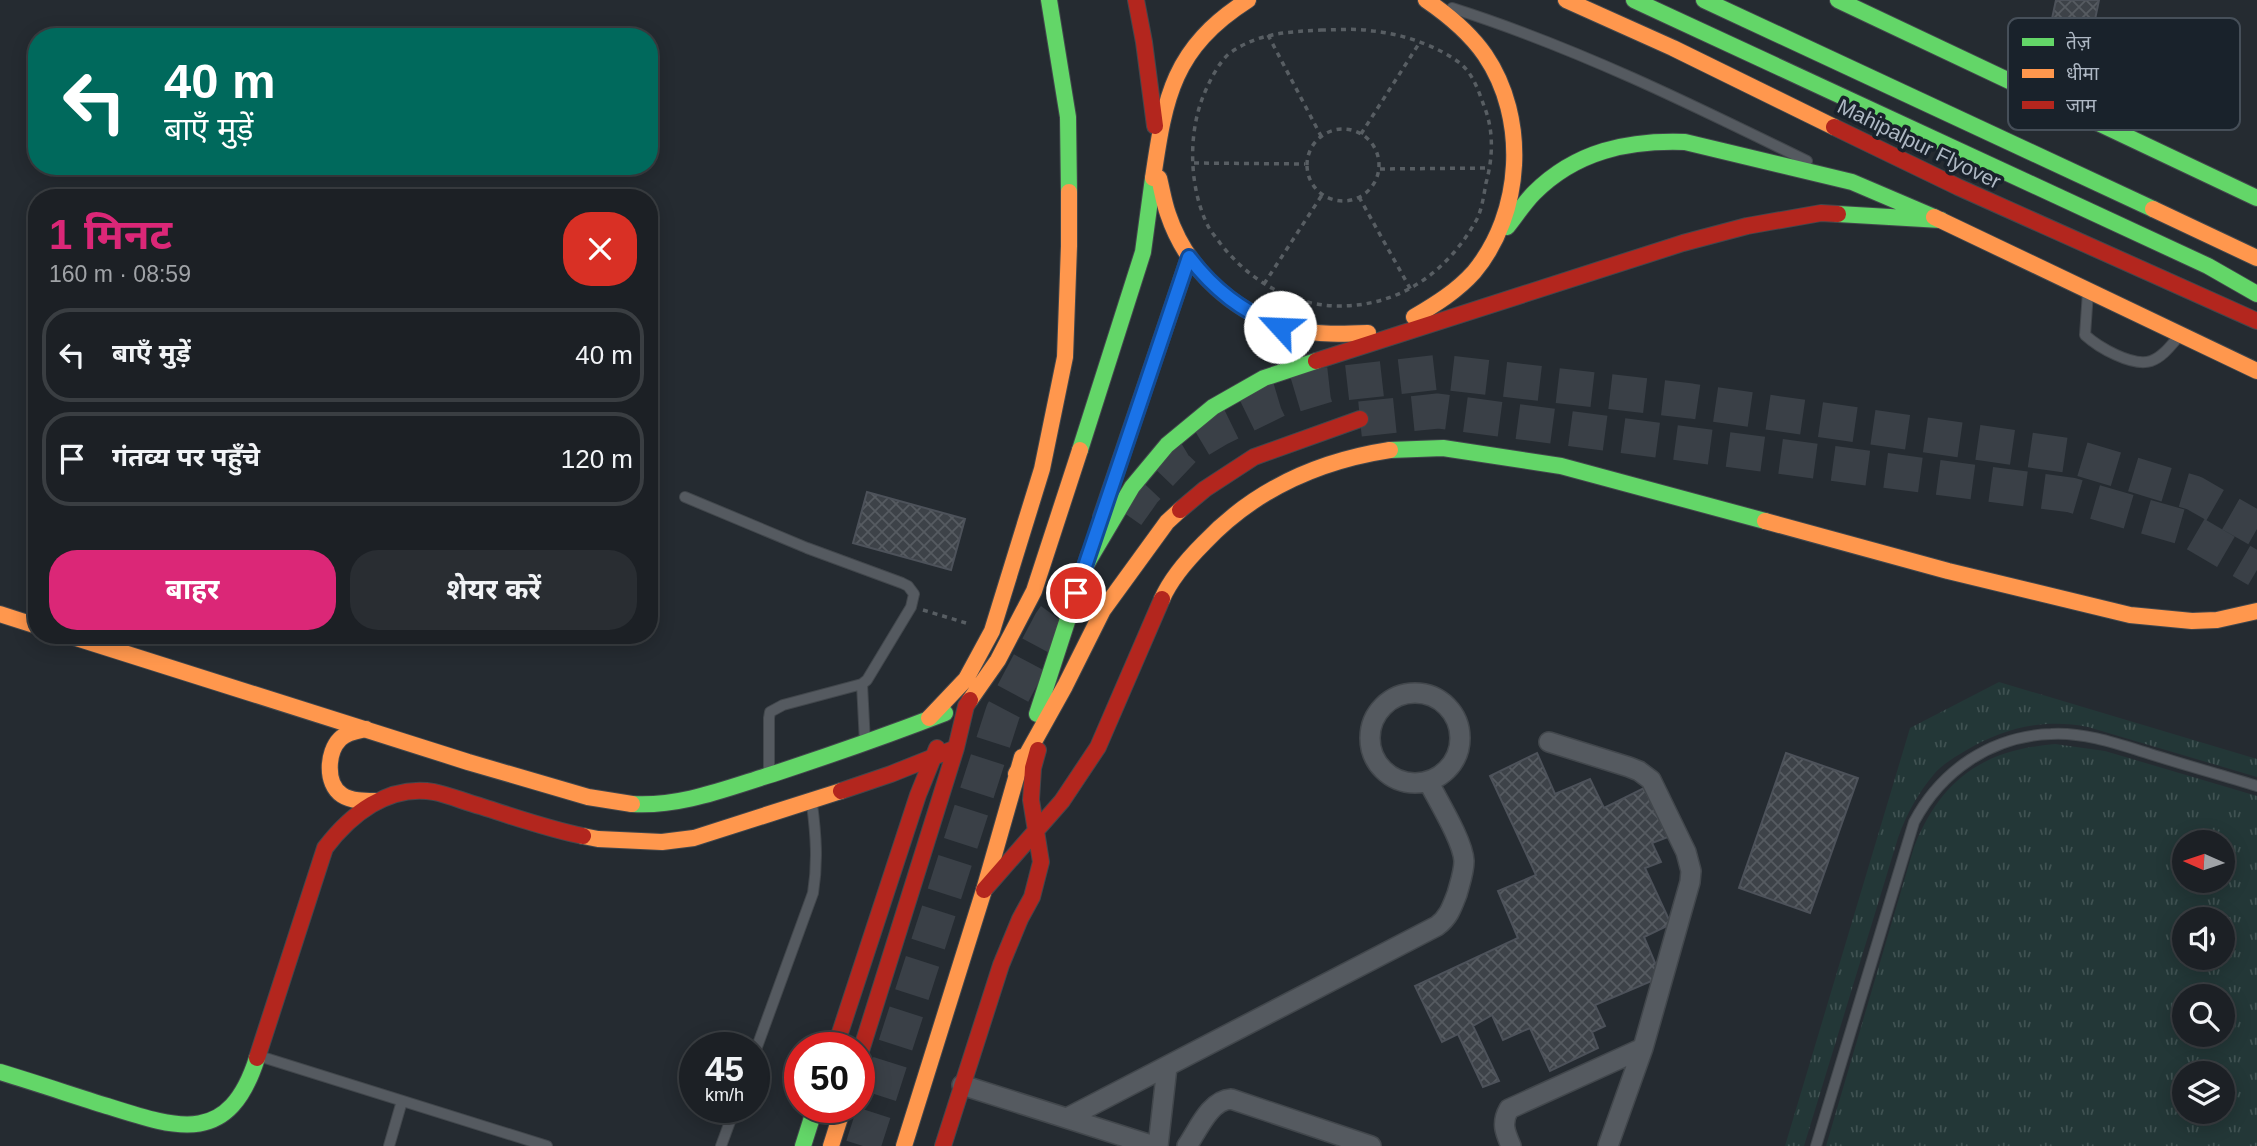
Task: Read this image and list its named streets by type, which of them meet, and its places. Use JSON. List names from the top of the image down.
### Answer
{
  "streets": {
    "main road": ["Mahipalpur Flyover"]
  },
  "legend": ["तेज़", "धीमा", "जाम"],
  "north": "left",
  "page": {
    "turn": ["40 m", "बाएँ मुड़ें"],
    "heading": ["1 मिनट", "160 m · 08:59"],
    "list": [
      {
        "name": "बाएँ मुड़ें",
        "value": "40 m"
      },
      {
        "name": "गंतव्य पर पहुँचे",
        "value": "120 m"
      }
    ],
    "buttons": ["बाहर", "शेयर करें"],
    "speed": "45 km/h",
    "limit": "50"
  }
}
